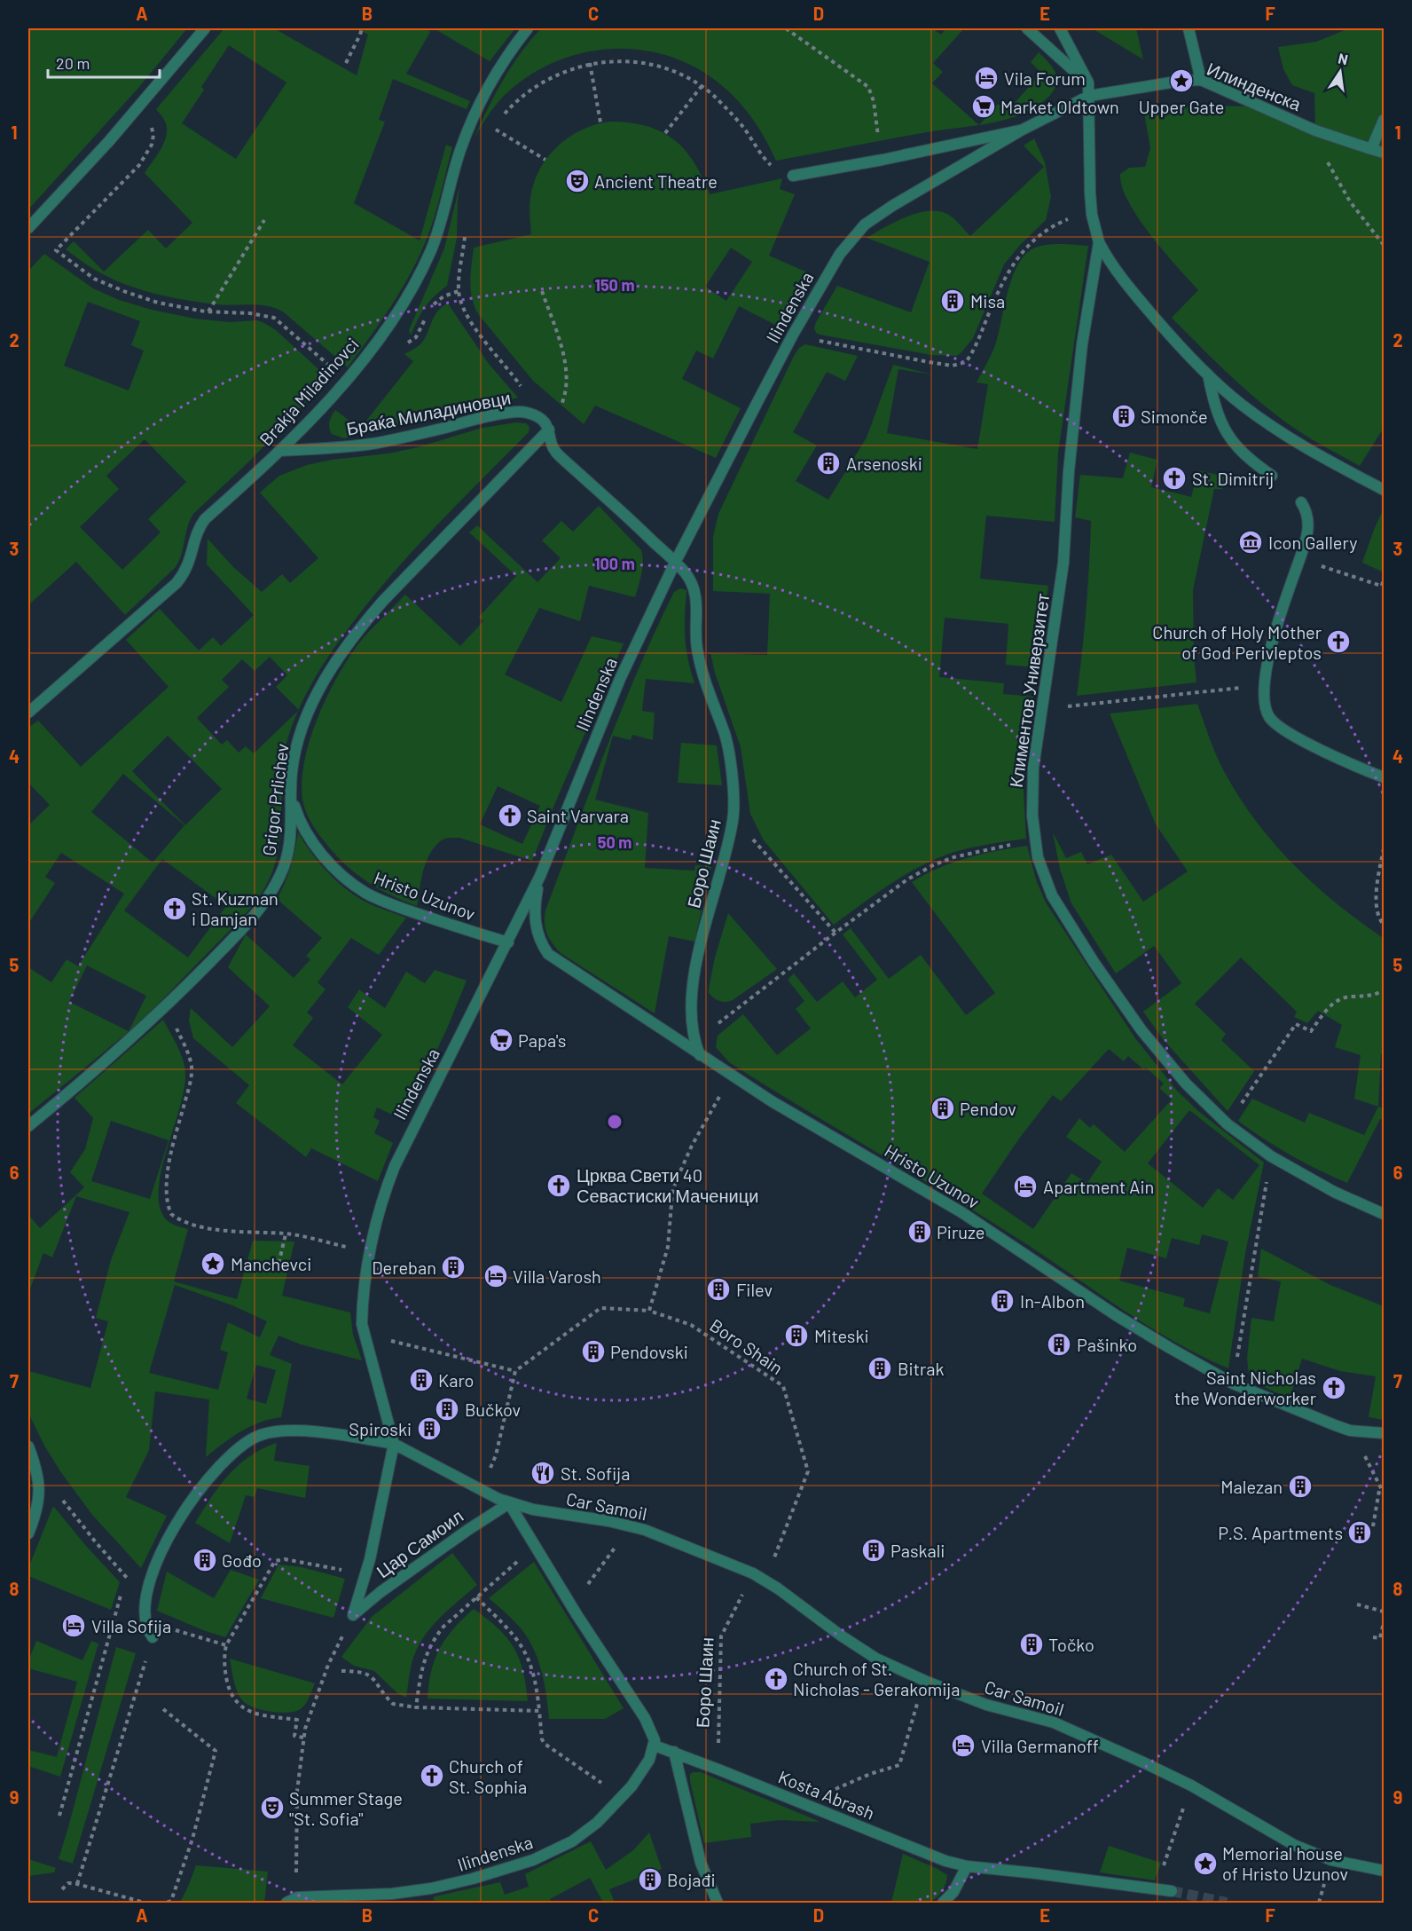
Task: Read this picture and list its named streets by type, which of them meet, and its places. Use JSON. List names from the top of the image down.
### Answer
{
  "streets": {
    "street": [
      "Илинденска",
      "Ilindenska",
      "Brakja Miladinovci",
      "Браќа Миладиновци",
      "Климентов Универзитет",
      "Grigor Prlichev",
      "Боро Шаин",
      "Hristo Uzunov",
      "Car Samoil",
      "Цар Самоил",
      "Kosta Abrash"
    ],
    "path": ["Boro Shain"]
  },
  "crossings": [
    ["Илинденска", "Ilindenska"],
    ["Илинденска", "Климентов Универзитет"],
    ["Ilindenska", "Браќа Миладиновци"],
    ["Ilindenska", "Климентов Универзитет"],
    ["Ilindenska", "Боро Шаин"],
    ["Ilindenska", "Hristo Uzunov"],
    ["Ilindenska", "Цар Самоил"],
    ["Ilindenska", "Kosta Abrash"],
    ["Brakja Miladinovci", "Браќа Миладиновци"],
    ["Браќа Миладиновци", "Grigor Prlichev"],
    ["Браќа Миладиновци", "Боро Шаин"],
    ["Grigor Prlichev", "Hristo Uzunov"],
    ["Боро Шаин", "Hristo Uzunov"],
    ["Боро Шаин", "Boro Shain"],
    ["Боро Шаин", "Car Samoil"],
    ["Боро Шаин", "Kosta Abrash"],
    ["Boro Shain", "Car Samoil"],
    ["Car Samoil", "Цар Самоил"]
  ],
  "places": {
    "hotel": [
      "Vila Forum",
      "Apartment Ain",
      "Villa Varosh",
      "Villa Sofija",
      "Villa Germanoff"
    ],
    "place": ["Upper Gate", "Manchevci", "Memorial house of Hristo Uzunov"],
    "supermarket": ["Market Oldtown", "Papa's"],
    "theatre": ["Ancient Theatre", "Summer Stage \"St. Sofia\""],
    "building": [
      "Misa",
      "Simonče",
      "Arsenoski",
      "Pendov",
      "Piruze",
      "Dereban",
      "Filev",
      "In-Albon",
      "Miteski",
      "Pašinko",
      "Pendovski",
      "Bitrak",
      "Karo",
      "Bučkov",
      "Spiroski",
      "Malezan",
      "P.S. Apartments",
      "Paskali",
      "Gođo",
      "Točko",
      "Bojađi"
    ],
    "church": [
      "St. Dimitrij",
      "Church of Holy Mother of God Perivleptos",
      "Saint Varvara",
      "St. Kuzman i Damjan",
      "Црква Свети 40 Севастиски Маченици",
      "Saint Nicholas the Wonderworker",
      "Church of St. Nicholas - Gerakomija",
      "Church of St. Sophia"
    ],
    "museum": ["Icon Gallery"],
    "restaurant": ["St. Sofija"]
  },
  "scale_bar": "20 m",
  "north": "top",
  "grid": {
    "columns": [
      "A",
      "B",
      "C",
      "D",
      "E",
      "F"
    ],
    "rows": [
      "1",
      "2",
      "3",
      "4",
      "5",
      "6",
      "7",
      "8",
      "9"
    ]
  },
  "rings": ["150 m", "100 m", "50 m"]
}
